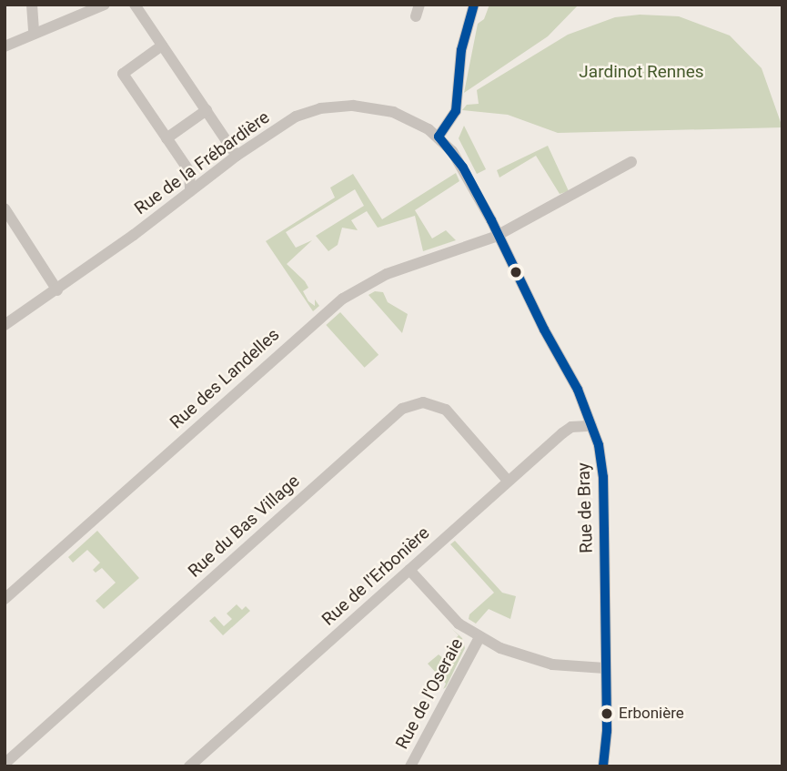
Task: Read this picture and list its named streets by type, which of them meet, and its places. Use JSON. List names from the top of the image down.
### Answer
{
  "streets": {
    "street": [
      "Rue de la Frébardière",
      "Rue des Landelles",
      "Rue de Bray",
      "Rue du Bas Village",
      "Rue de l'Erbonière",
      "Rue de l'Oseraie"
    ]
  },
  "crossings": [
    ["Rue de la Frébardière", "Rue de Bray"],
    ["Rue des Landelles", "Rue de Bray"],
    ["Rue de Bray", "Rue de l'Erbonière"],
    ["Rue de Bray", "Rue de l'Oseraie"],
    ["Rue du Bas Village", "Rue de l'Erbonière"],
    ["Rue de l'Erbonière", "Rue de l'Oseraie"]
  ],
  "parks": ["Jardinot Rennes"],
  "places": ["Erbonière"]
}
